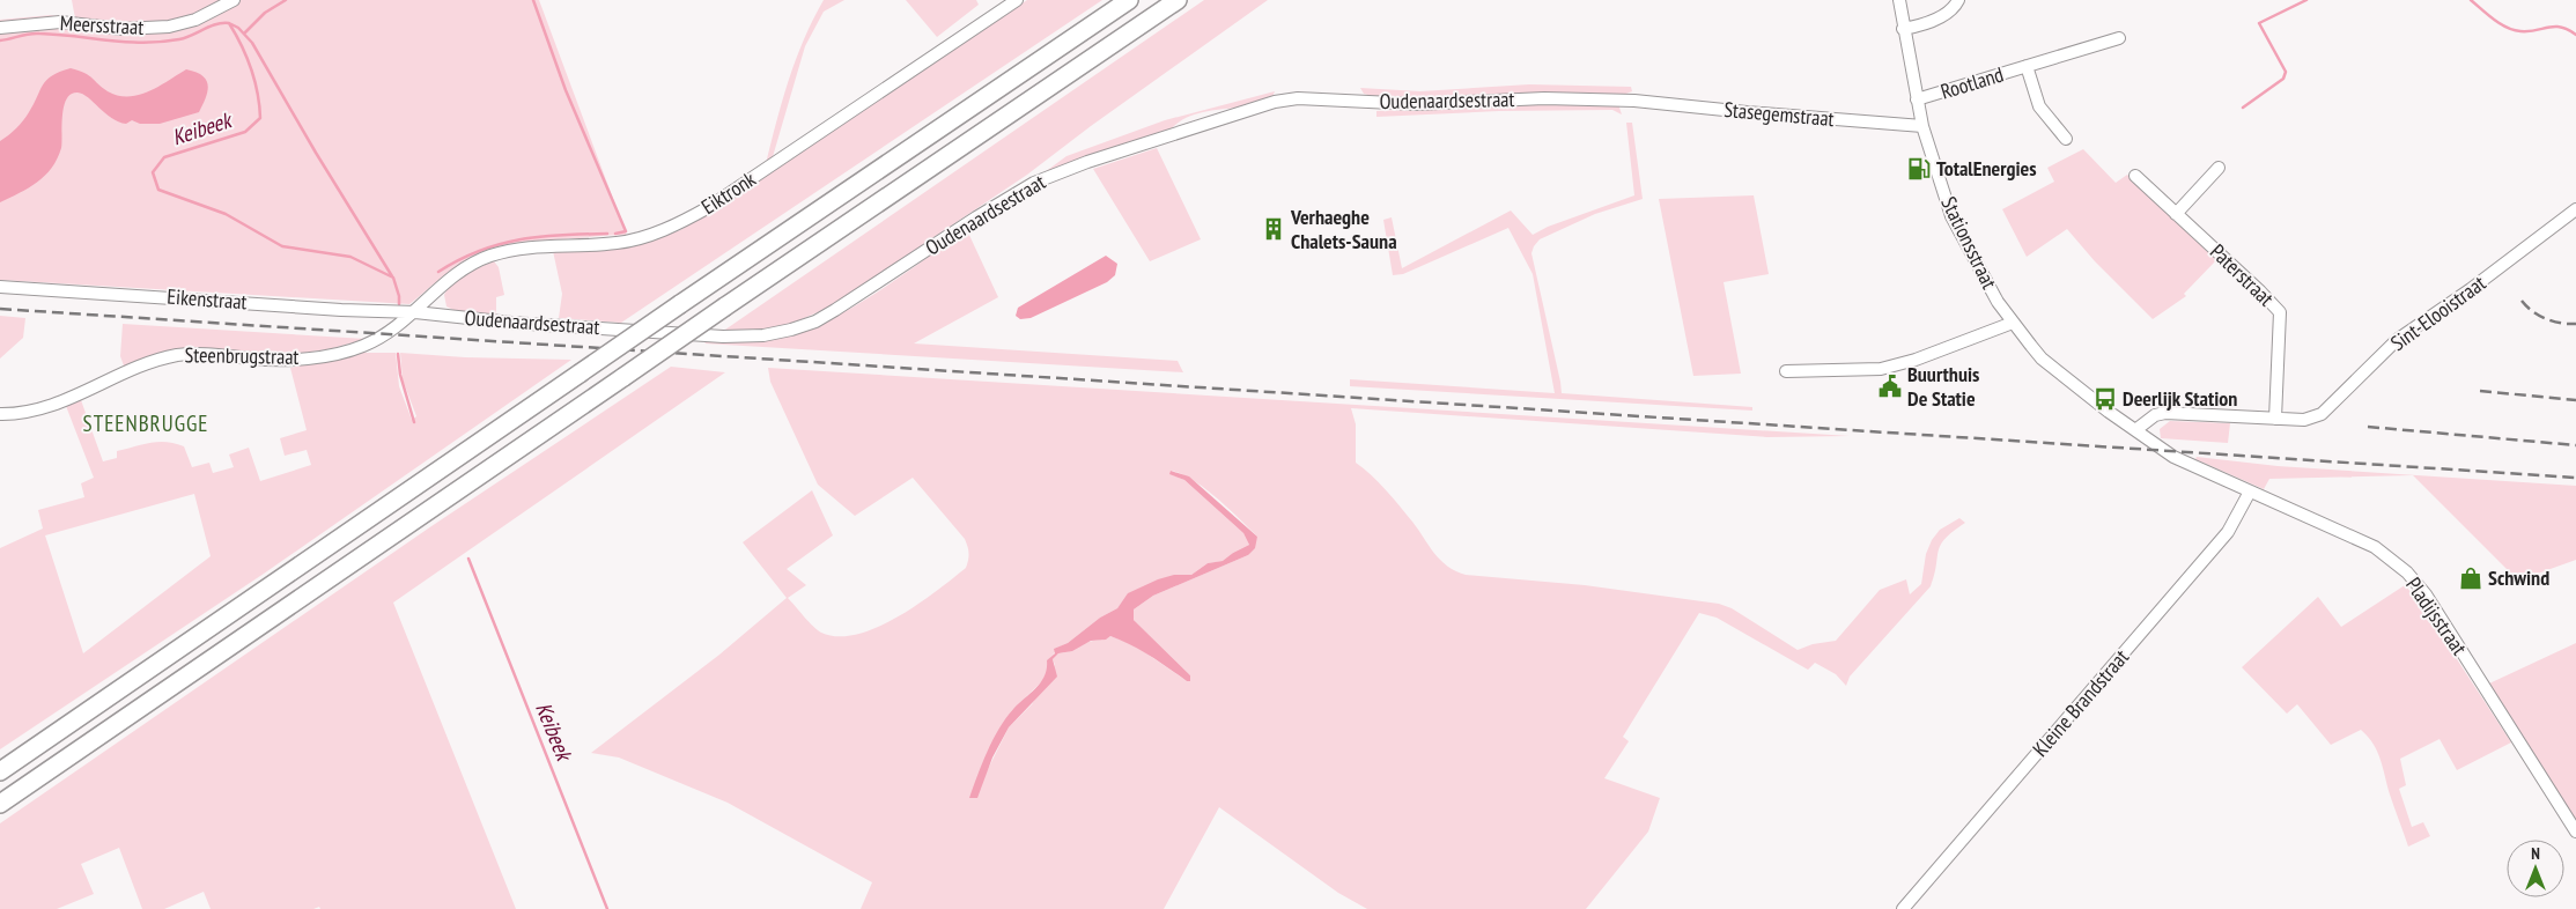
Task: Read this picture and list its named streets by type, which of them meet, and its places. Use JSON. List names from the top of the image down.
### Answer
{
  "streets": {
    "street": [
      "Meersstraat",
      "Rootland",
      "Oudenaardsestraat",
      "Stasegemstraat",
      "Eiktronk",
      "Stationsstraat",
      "Paterstraat",
      "Eikenstraat",
      "Sint-Elooistraat",
      "Steenbrugstraat",
      "Pladijsstraat",
      "Kleine Brandstraat"
    ]
  },
  "crossings": [
    ["Rootland", "Stationsstraat"],
    ["Oudenaardsestraat", "Stasegemstraat"],
    ["Oudenaardsestraat", "Eiktronk"],
    ["Oudenaardsestraat", "Eikenstraat"],
    ["Oudenaardsestraat", "Steenbrugstraat"],
    ["Stasegemstraat", "Stationsstraat"],
    ["Eiktronk", "Eikenstraat"],
    ["Eiktronk", "Steenbrugstraat"],
    ["Stationsstraat", "Pladijsstraat"],
    ["Paterstraat", "Sint-Elooistraat"],
    ["Eikenstraat", "Steenbrugstraat"],
    ["Pladijsstraat", "Kleine Brandstraat"]
  ],
  "districts": ["STEENBRUGGE"],
  "water": ["Keibeek"],
  "places": {
    "fuel station": ["TotalEnergies"],
    "building": ["Verhaeghe Chalets-Sauna"],
    "public building": ["Buurthuis De Statie"],
    "bus stop": ["Deerlijk Station"],
    "shop": ["Schwind"]
  },
  "north": "top"
}
